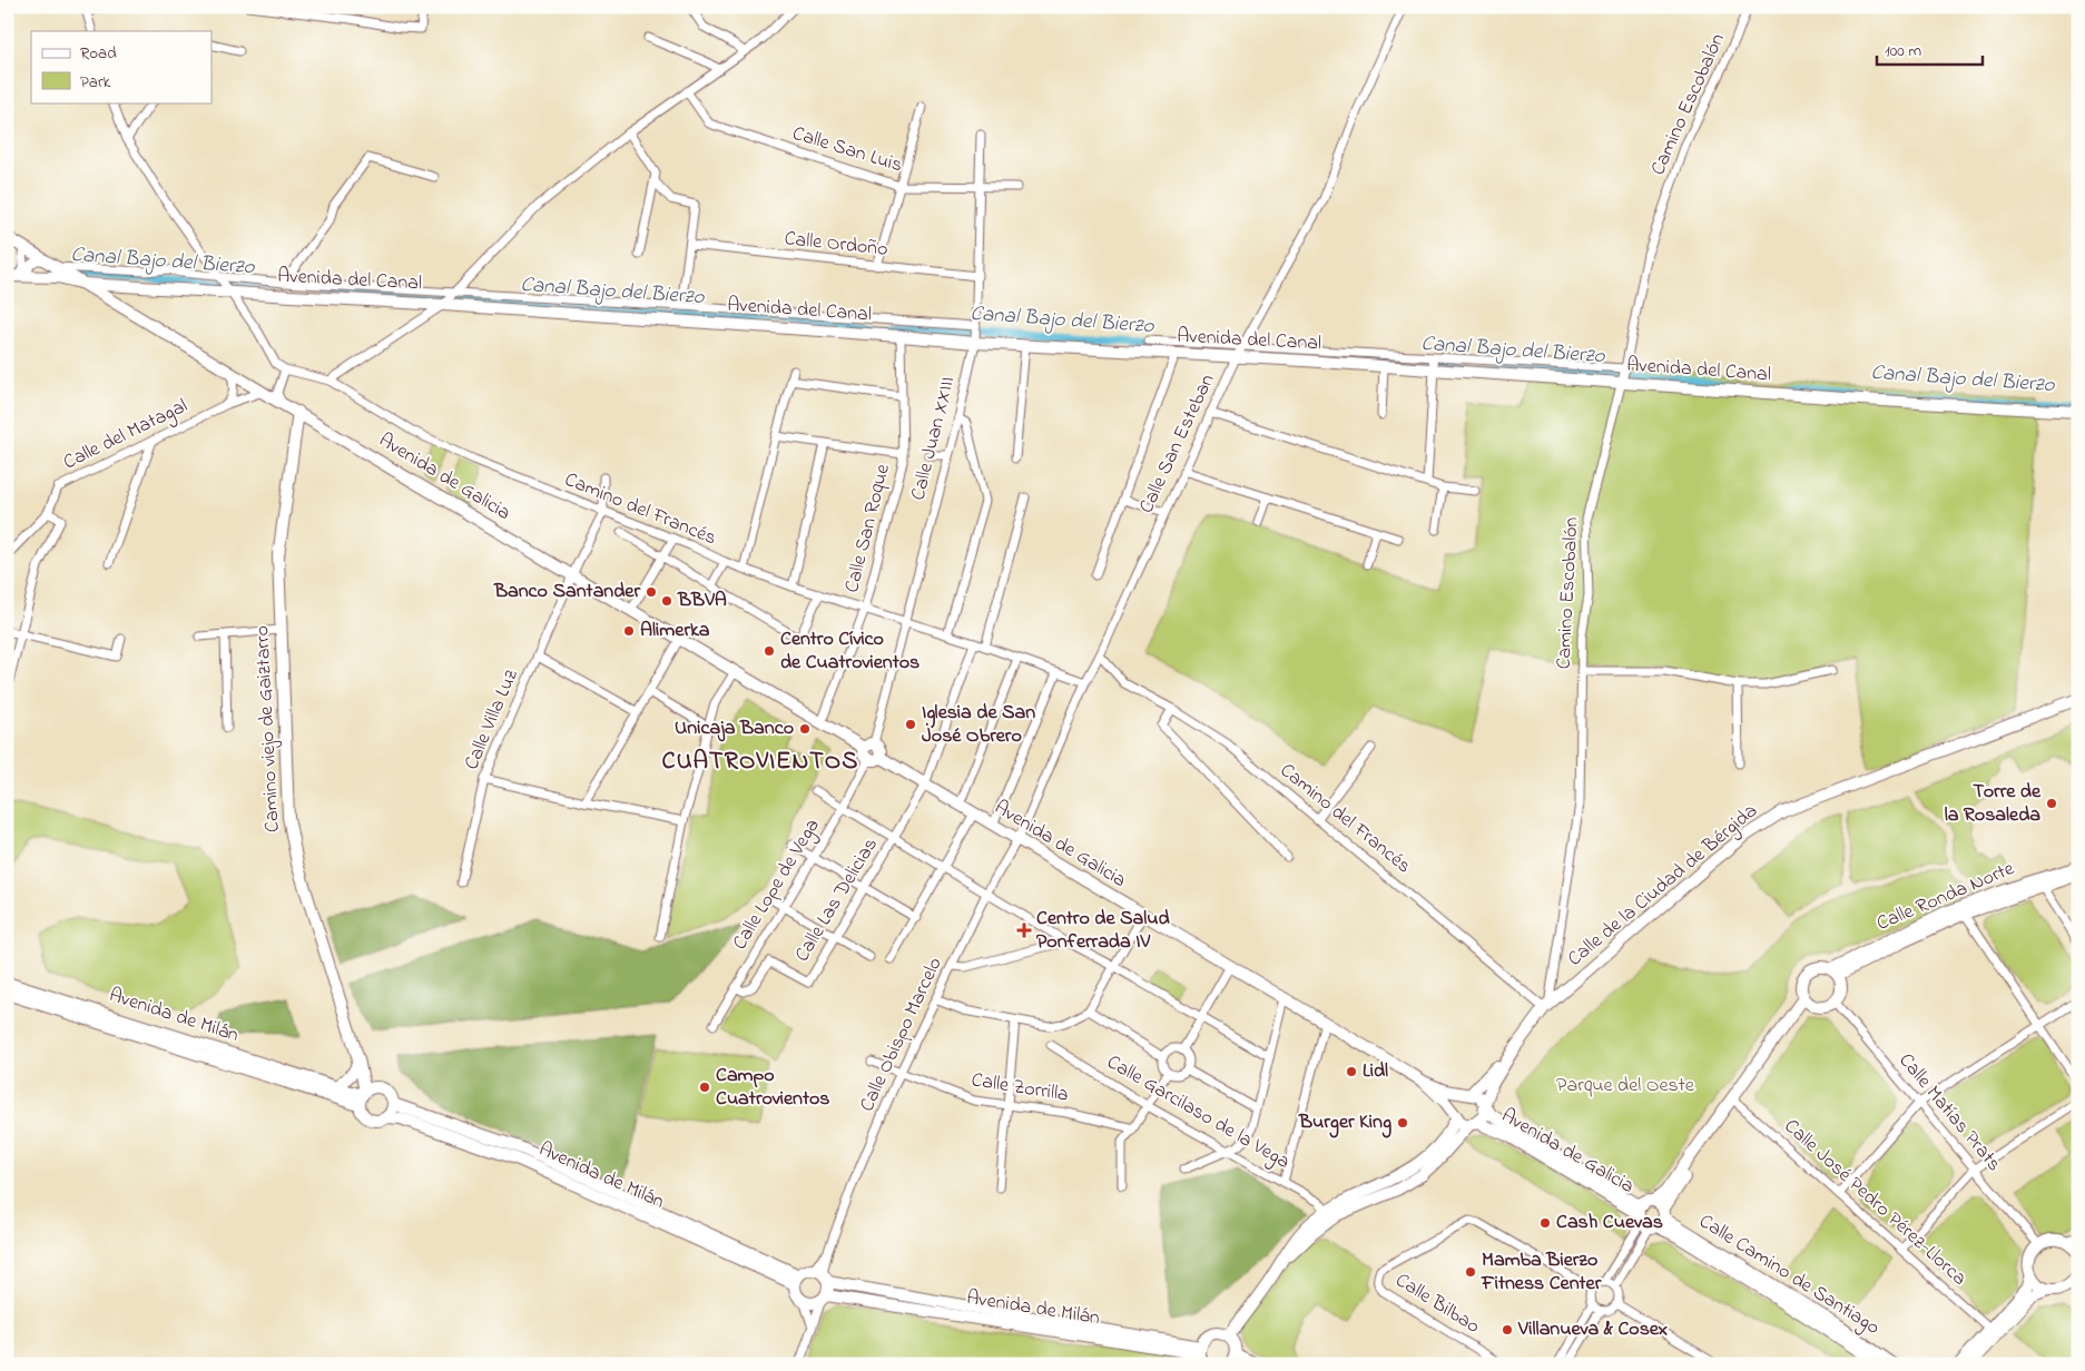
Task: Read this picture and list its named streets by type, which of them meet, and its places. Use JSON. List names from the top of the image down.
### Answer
{
  "streets": {
    "street": [
      "Camino Escobalón",
      "Calle San Luis",
      "Calle Ordoño",
      "Avenida del Canal",
      "Calle del Matagal",
      "Calle Juan XXIII",
      "Calle San Esteban",
      "Avenida de Galicia",
      "Camino del Francés",
      "Calle San Roque",
      "Calle Villa Luz",
      "Camino viejo de Gaiztarro",
      "Calle Lope de Vega",
      "Calle de la Ciudad de Bérgida",
      "Calle Ronda Norte",
      "Calle Las Delicias",
      "Avenida de Milán",
      "Calle Obispo Marcelo",
      "Calle Zorrilla",
      "Calle Garcilaso de la Vega",
      "Calle Matías Prats",
      "Calle José Pedro Pérez-Llorca",
      "Calle Camino de Santiago",
      "Calle Bilbao"
    ]
  },
  "crossings": [
    ["Camino Escobalón", "Avenida del Canal"],
    ["Camino Escobalón", "Camino del Francés"],
    ["Camino Escobalón", "Calle de la Ciudad de Bérgida"],
    ["Calle San Luis", "Calle Juan XXIII"],
    ["Calle Ordoño", "Calle Juan XXIII"],
    ["Avenida del Canal", "Calle Juan XXIII"],
    ["Avenida del Canal", "Calle San Esteban"],
    ["Avenida del Canal", "Avenida de Galicia"],
    ["Avenida del Canal", "Calle San Roque"],
    ["Calle del Matagal", "Avenida de Galicia"],
    ["Calle Juan XXIII", "Avenida de Galicia"],
    ["Calle Juan XXIII", "Camino del Francés"],
    ["Calle San Esteban", "Avenida de Galicia"],
    ["Calle San Esteban", "Camino del Francés"],
    ["Calle San Esteban", "Calle Obispo Marcelo"],
    ["Avenida de Galicia", "Calle San Roque"],
    ["Avenida de Galicia", "Calle Villa Luz"],
    ["Avenida de Galicia", "Camino viejo de Gaiztarro"],
    ["Avenida de Galicia", "Calle Lope de Vega"],
    ["Avenida de Galicia", "Calle de la Ciudad de Bérgida"],
    ["Avenida de Galicia", "Calle Las Delicias"],
    ["Avenida de Galicia", "Calle Obispo Marcelo"],
    ["Avenida de Galicia", "Calle Camino de Santiago"],
    ["Camino del Francés", "Calle San Roque"],
    ["Camino del Francés", "Calle Villa Luz"],
    ["Camino del Francés", "Calle de la Ciudad de Bérgida"],
    ["Camino del Francés", "Calle Las Delicias"],
    ["Camino viejo de Gaiztarro", "Avenida de Milán"],
    ["Calle Lope de Vega", "Calle Las Delicias"],
    ["Calle Ronda Norte", "Calle Matías Prats"],
    ["Avenida de Milán", "Calle Obispo Marcelo"],
    ["Calle Obispo Marcelo", "Calle Zorrilla"]
  ],
  "districts": ["CUATROVIENTOS"],
  "water": ["Canal Bajo del Bierzo"],
  "parks": ["Parque del Oeste"],
  "places": {
    "other": [
      "Banco Santander",
      "BBVA",
      "Alimerka",
      "Centro Cívico de Cuatrovientos",
      "Iglesia de San José Obrero",
      "Unicaja Banco",
      "Torre de la Rosaleda",
      "Lidl",
      "Campo Cuatrovientos",
      "Burger King",
      "Cash Cuevas",
      "Mamba Bierzo Fitness Center",
      "Villanueva & Cosex"
    ],
    "health": ["Centro de Salud Ponferrada IV"]
  },
  "legend": ["Road", "Park"],
  "scale_bar": "100 m"
}
